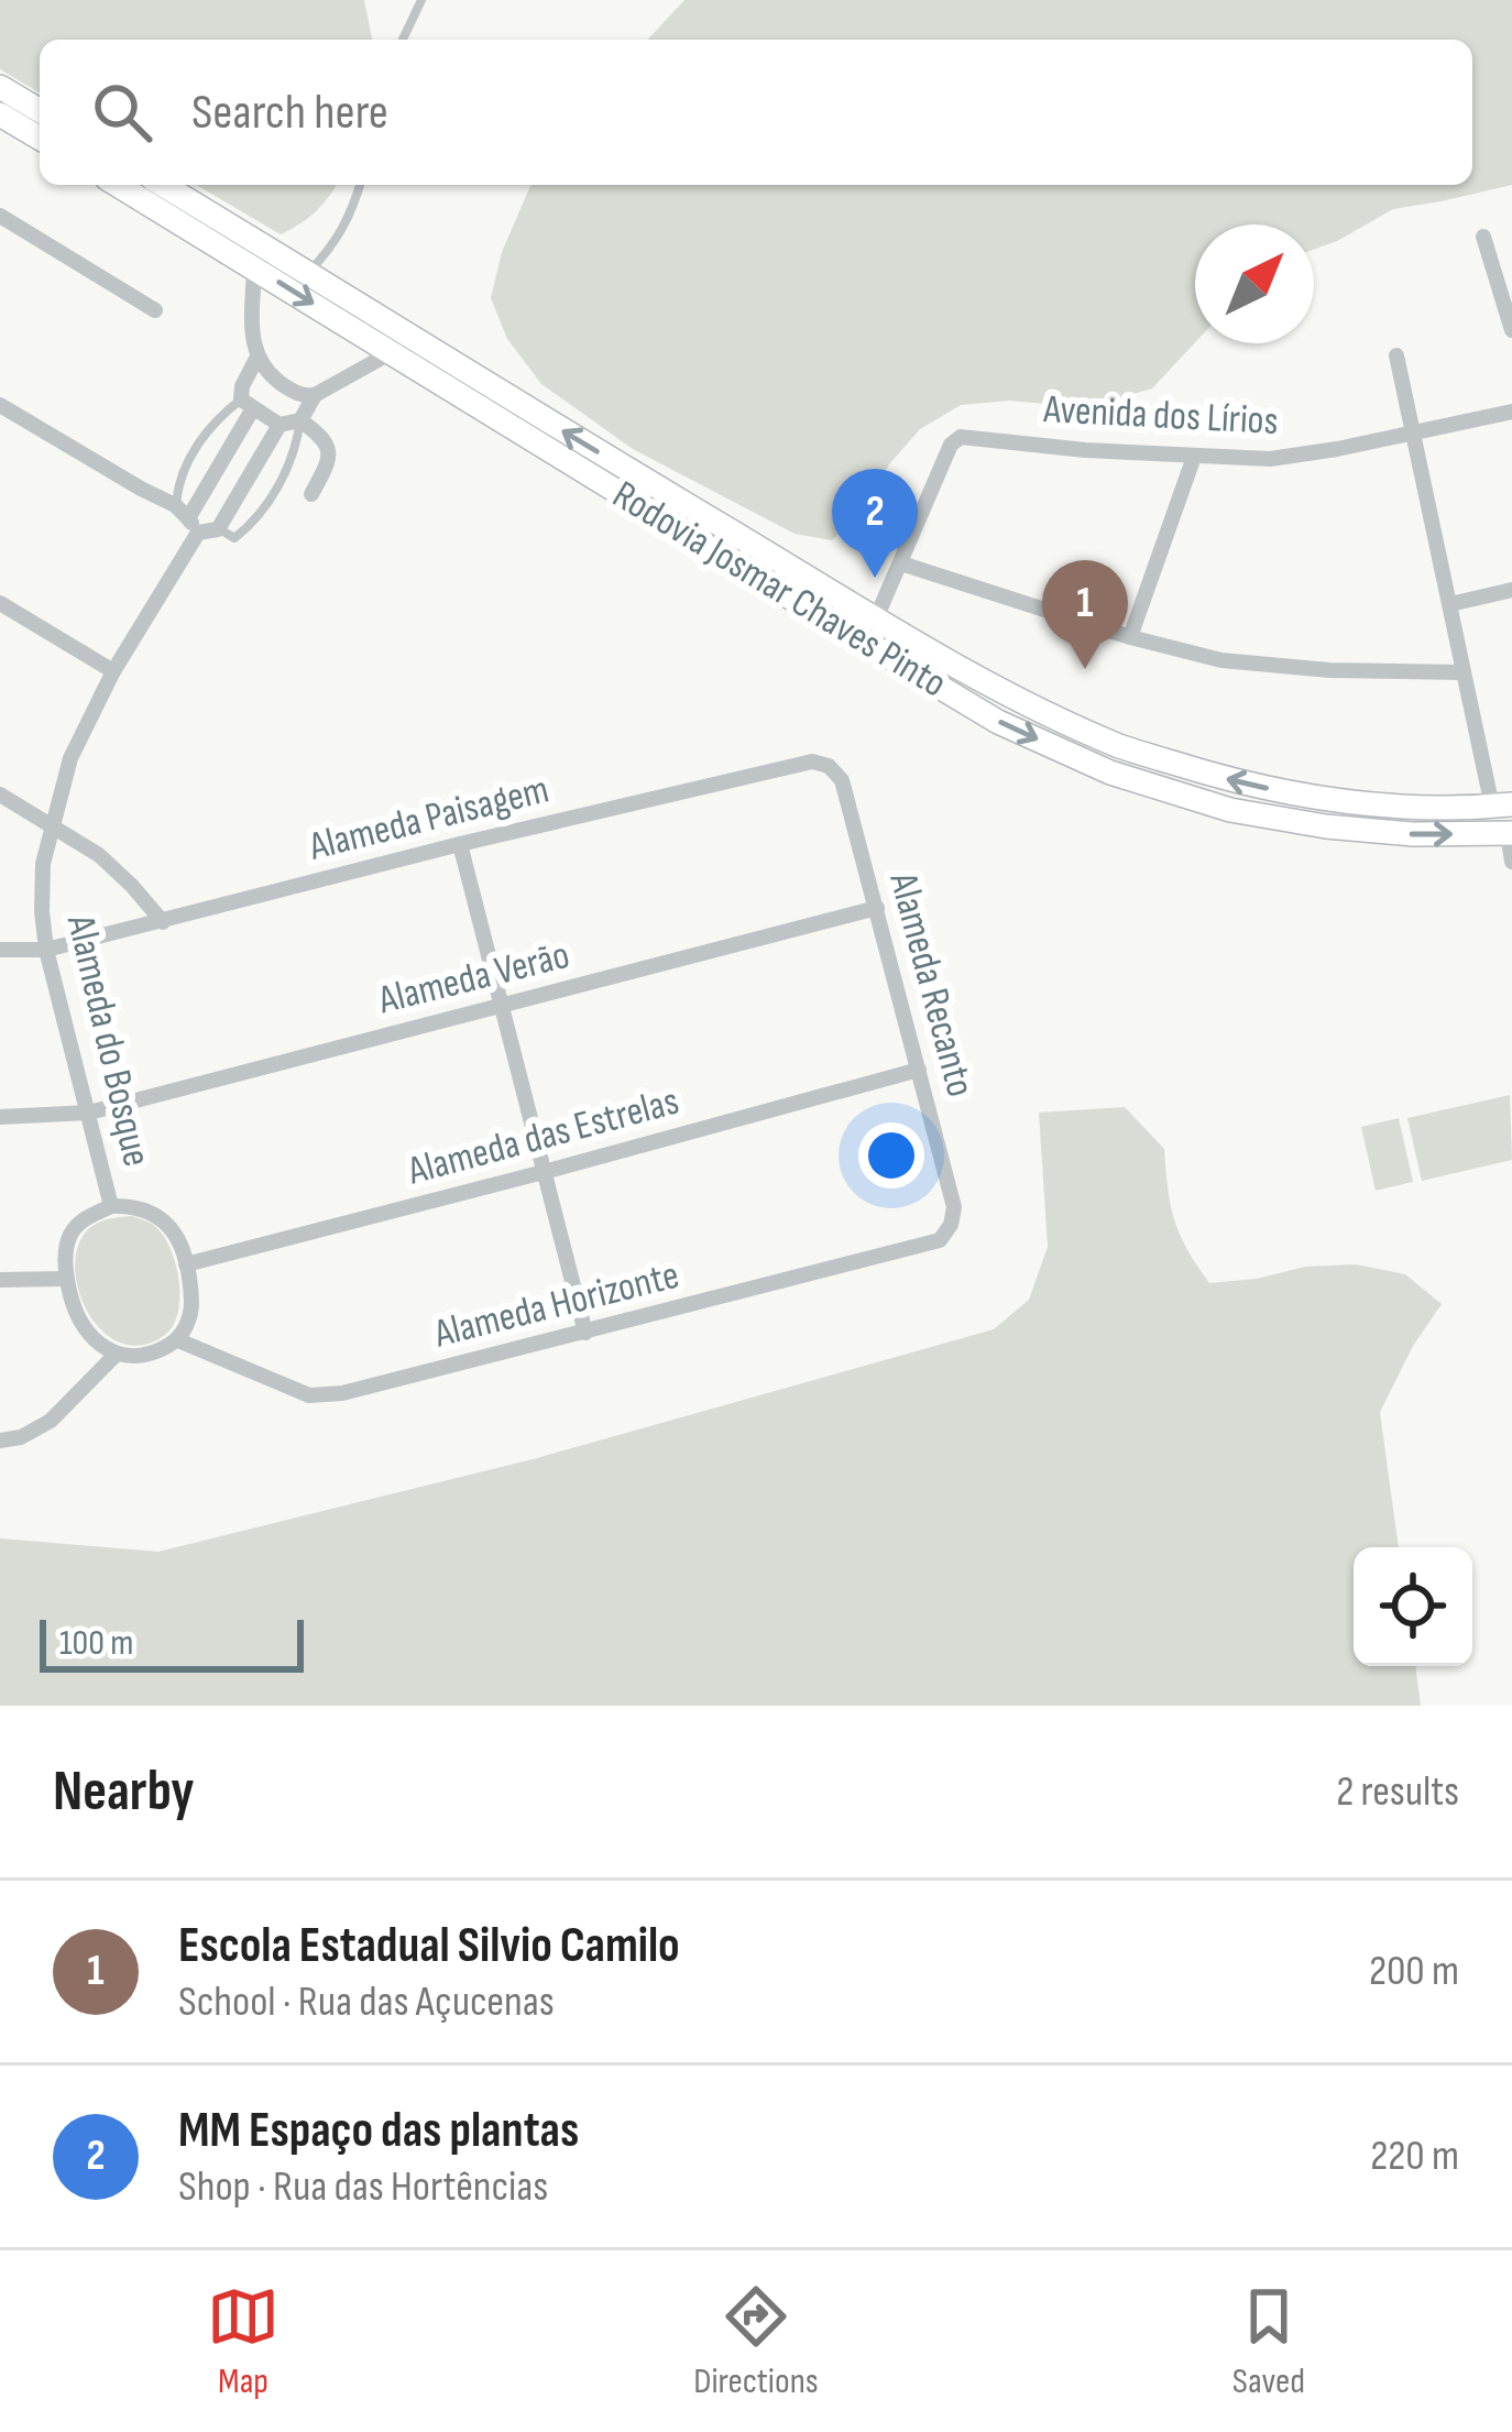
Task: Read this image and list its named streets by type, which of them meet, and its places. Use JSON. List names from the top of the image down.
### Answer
{
  "streets": {
    "main road": ["Rodovia Josmar Chaves Pinto"],
    "street": [
      "Avenida dos Lírios",
      "Alameda Paisagem",
      "Alameda Verão",
      "Alameda Recanto",
      "Alameda do Bosque",
      "Alameda das Estrelas",
      "Alameda Horizonte"
    ]
  },
  "crossings": [
    ["Alameda Paisagem", "Alameda Recanto"],
    ["Alameda Paisagem", "Alameda do Bosque"],
    ["Alameda Verão", "Alameda Recanto"],
    ["Alameda Verão", "Alameda do Bosque"],
    ["Alameda Recanto", "Alameda das Estrelas"],
    ["Alameda Recanto", "Alameda Horizonte"],
    ["Alameda do Bosque", "Alameda das Estrelas"],
    ["Alameda do Bosque", "Alameda Horizonte"],
    ["Alameda das Estrelas", "Alameda Horizonte"]
  ],
  "scale_bar": "100 m",
  "north": "top right",
  "page": {
    "search": "Search here",
    "pins": ["2", "1"],
    "scale": "100 m",
    "heading": ["Nearby", "2 results"],
    "list": [
      {
        "mark": "1",
        "name": "Escola Estadual Silvio Camilo",
        "note": "School · Rua das Açucenas",
        "value": "200 m"
      },
      {
        "mark": "2",
        "name": "MM Espaço das plantas",
        "note": "Shop · Rua das Hortências",
        "value": "220 m"
      }
    ],
    "nav": ["Map", "Directions", "Saved"]
  }
}
